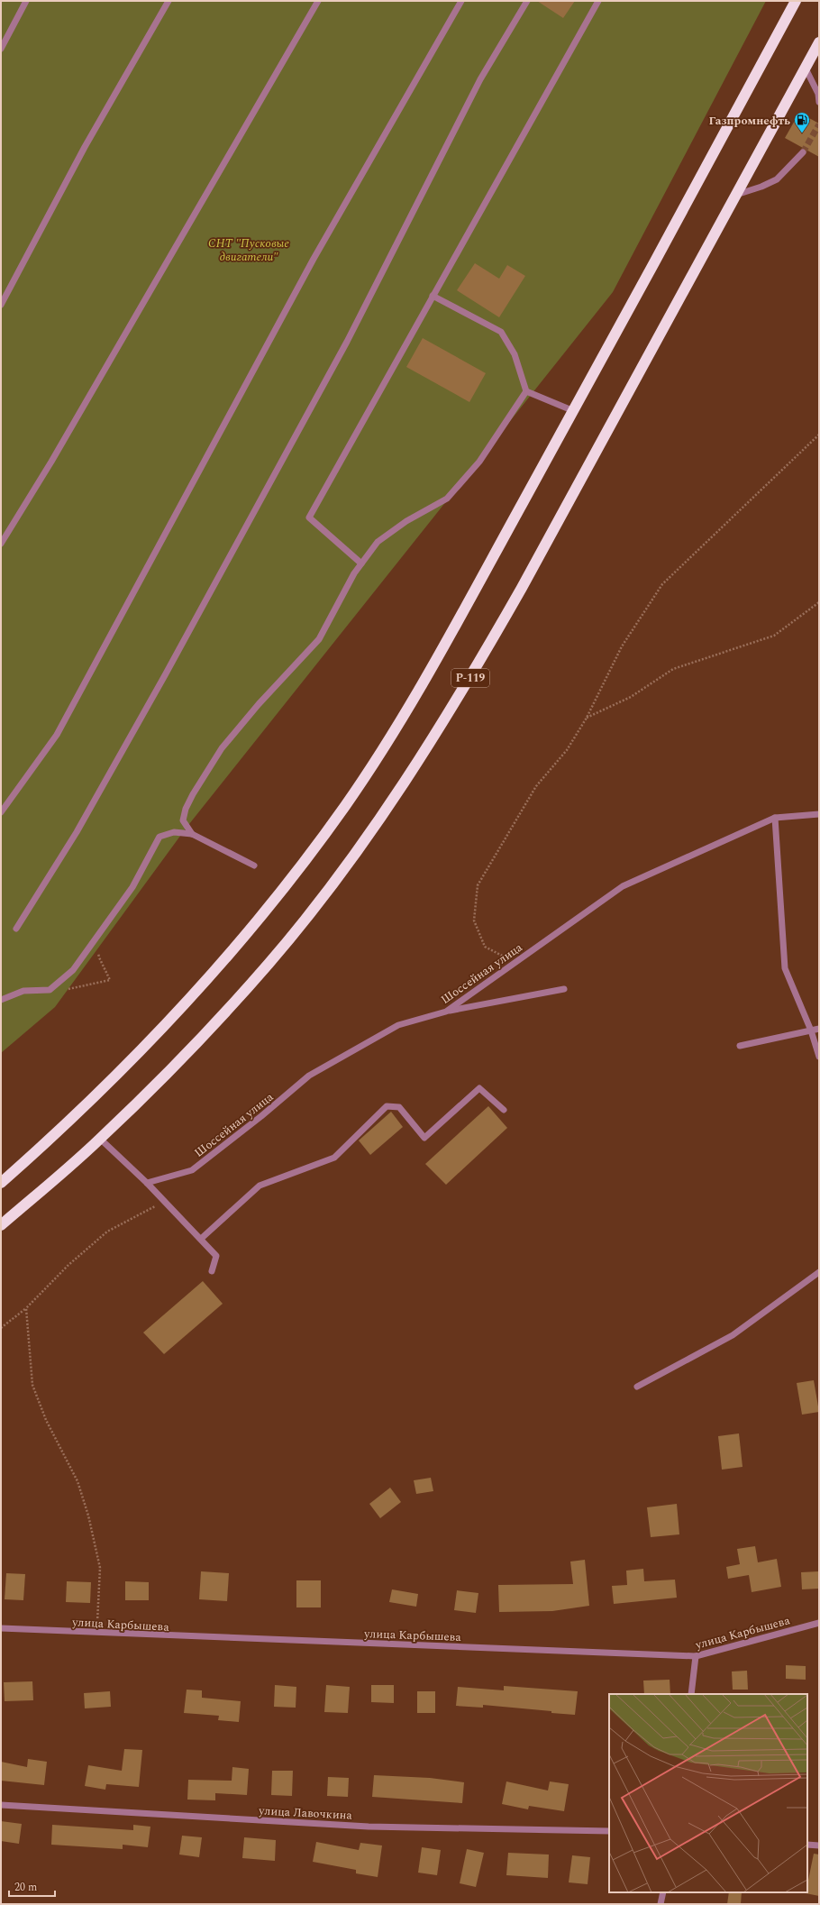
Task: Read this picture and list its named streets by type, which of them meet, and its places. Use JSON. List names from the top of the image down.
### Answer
{
  "streets": {
    "highway": ["Р-119"],
    "street": ["Шоссейная улица", "улица Карбышева", "улица Лавочкина"]
  },
  "parks": ["СНТ \"Пусковые двигатели\""],
  "places": {
    "fuel station": ["Газпромнефть"]
  },
  "scale_bar": "20 m"
}
